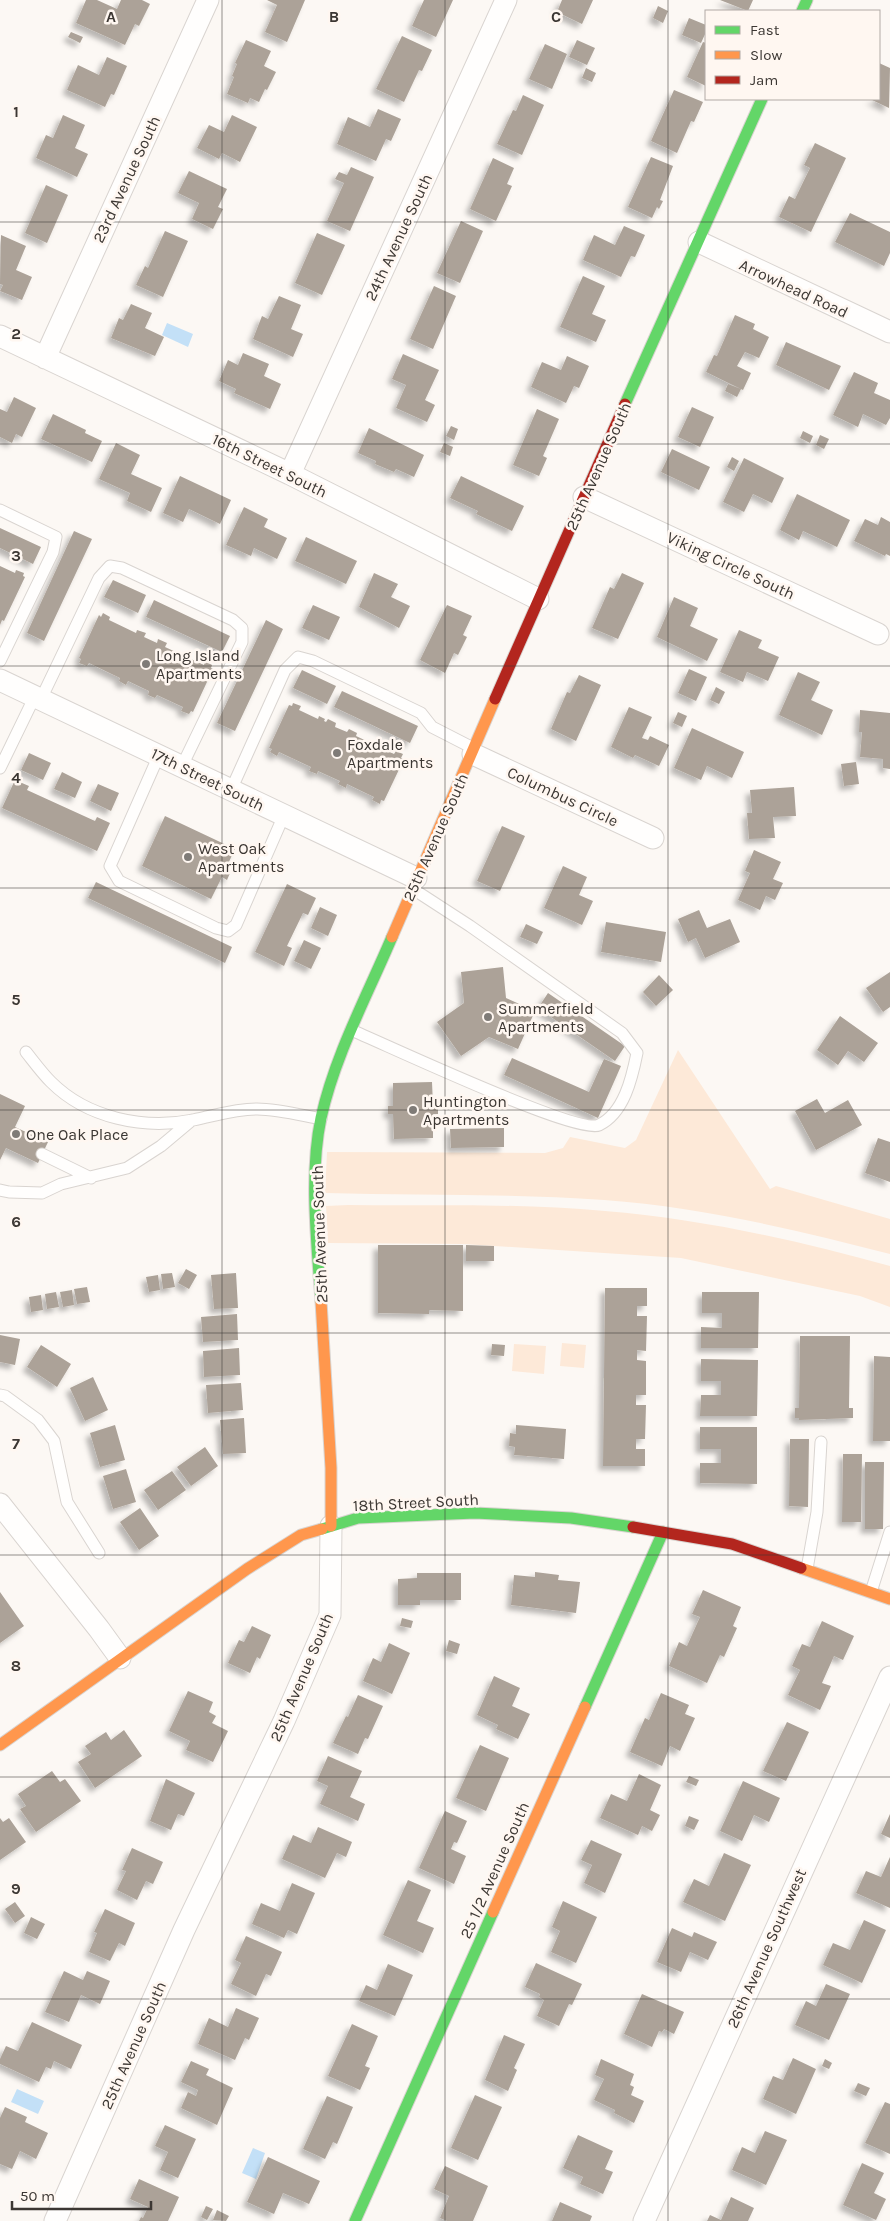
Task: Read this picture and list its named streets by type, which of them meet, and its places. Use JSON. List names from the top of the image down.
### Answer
{
  "streets": {
    "street": [
      "23rd Avenue South",
      "24th Avenue South",
      "Arrowhead Road",
      "16th Street South",
      "25th Avenue South",
      "Viking Circle South",
      "17th Street South",
      "Columbus Circle",
      "18th Street South",
      "25 1/2 Avenue South",
      "26th Avenue Southwest"
    ]
  },
  "crossings": [
    ["23rd Avenue South", "16th Street South"],
    ["24th Avenue South", "16th Street South"],
    ["Arrowhead Road", "25th Avenue South"],
    ["16th Street South", "25th Avenue South"],
    ["25th Avenue South", "Viking Circle South"],
    ["25th Avenue South", "17th Street South"],
    ["25th Avenue South", "Columbus Circle"],
    ["25th Avenue South", "18th Street South"],
    ["18th Street South", "25 1/2 Avenue South"]
  ],
  "places": [
    "Long Island Apartments",
    "Foxdale Apartments",
    "West Oak Apartments",
    "Summerfield Apartments",
    "Huntington Apartments",
    "One Oak Place"
  ],
  "legend": ["Fast", "Slow", "Jam"],
  "scale_bar": "50 m",
  "grid": {
    "columns": ["A", "B", "C"],
    "rows": [
      "1",
      "2",
      "3",
      "4",
      "5",
      "6",
      "7",
      "8",
      "9"
    ]
  }
}
